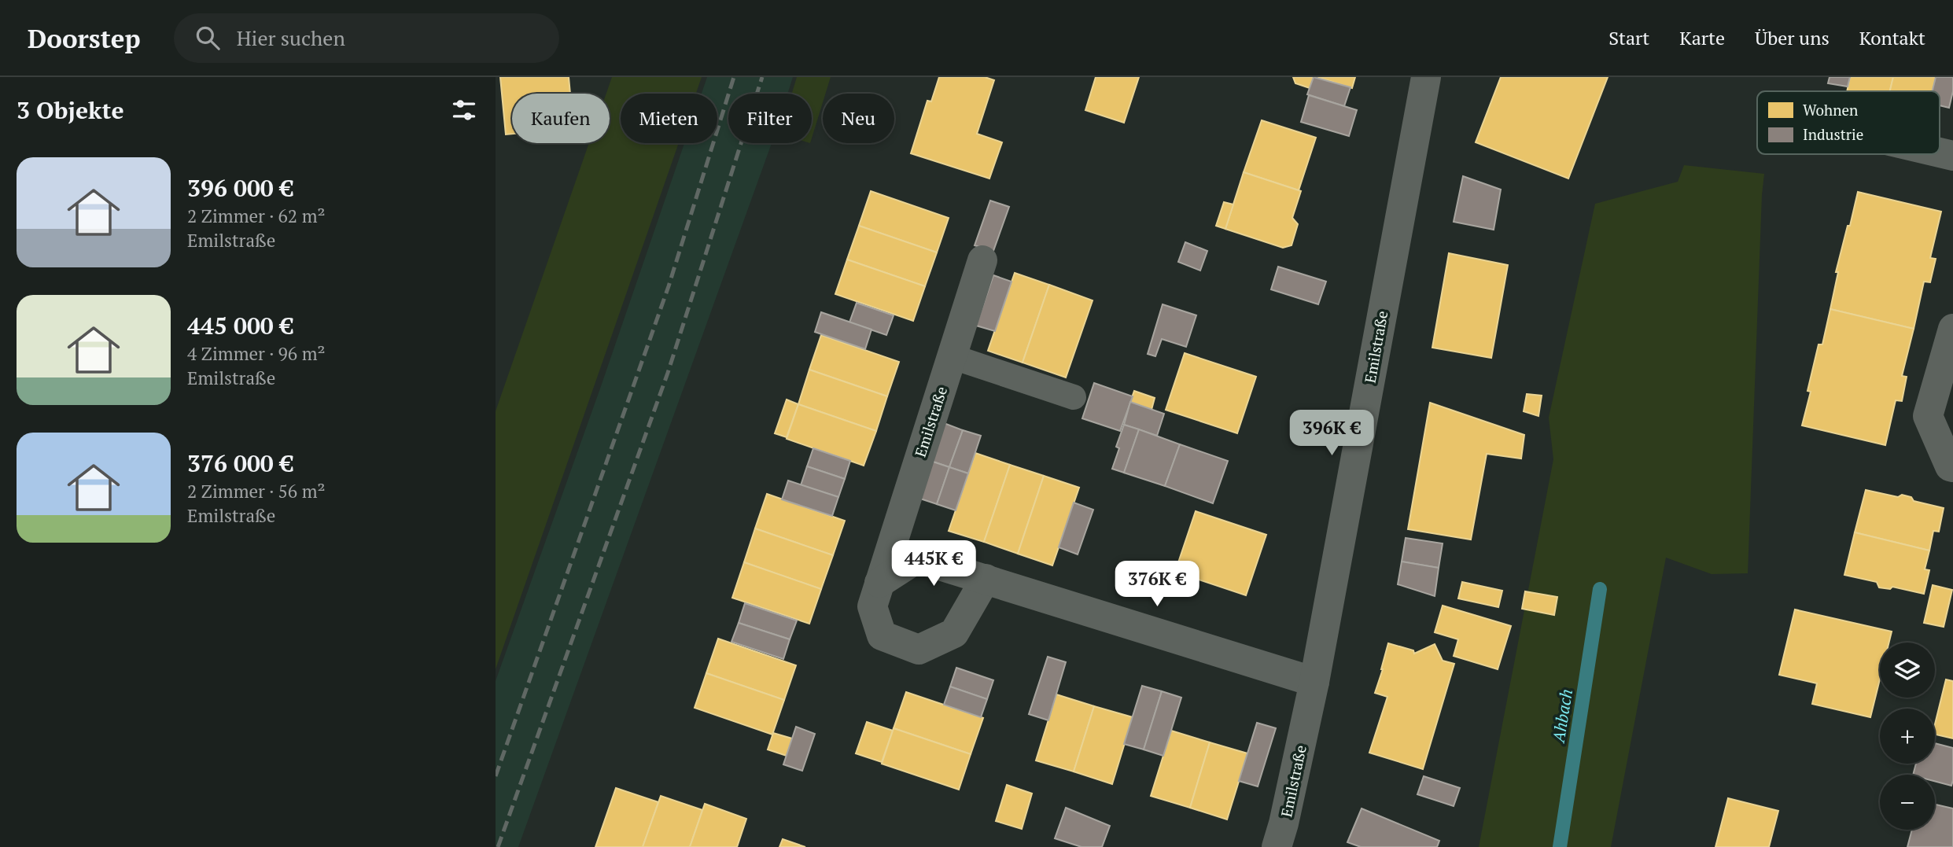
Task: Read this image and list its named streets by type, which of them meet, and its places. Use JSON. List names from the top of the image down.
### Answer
{
  "streets": {
    "street": ["Emilstraße"]
  },
  "water": ["Ahbach"],
  "legend": ["Wohnen", "Industrie"],
  "page": {
    "header": "Doorstep",
    "search": "Hier suchen",
    "nav": [
      "Start",
      "Karte",
      "Über uns",
      "Kontakt"
    ],
    "heading": "3 Objekte",
    "chip": [
      "Kaufen",
      "Mieten",
      "Filter",
      "Neu"
    ],
    "list": [
      {
        "name": "396 000 €",
        "note": "2 Zimmer · 62 m² · Emilstraße"
      },
      {
        "name": "445 000 €",
        "note": "4 Zimmer · 96 m² · Emilstraße"
      },
      {
        "name": "376 000 €",
        "note": "2 Zimmer · 56 m² · Emilstraße"
      }
    ],
    "price": ["396K €", "445K €", "376K €"],
    "map_buttons": ["+", "−"]
  }
}
